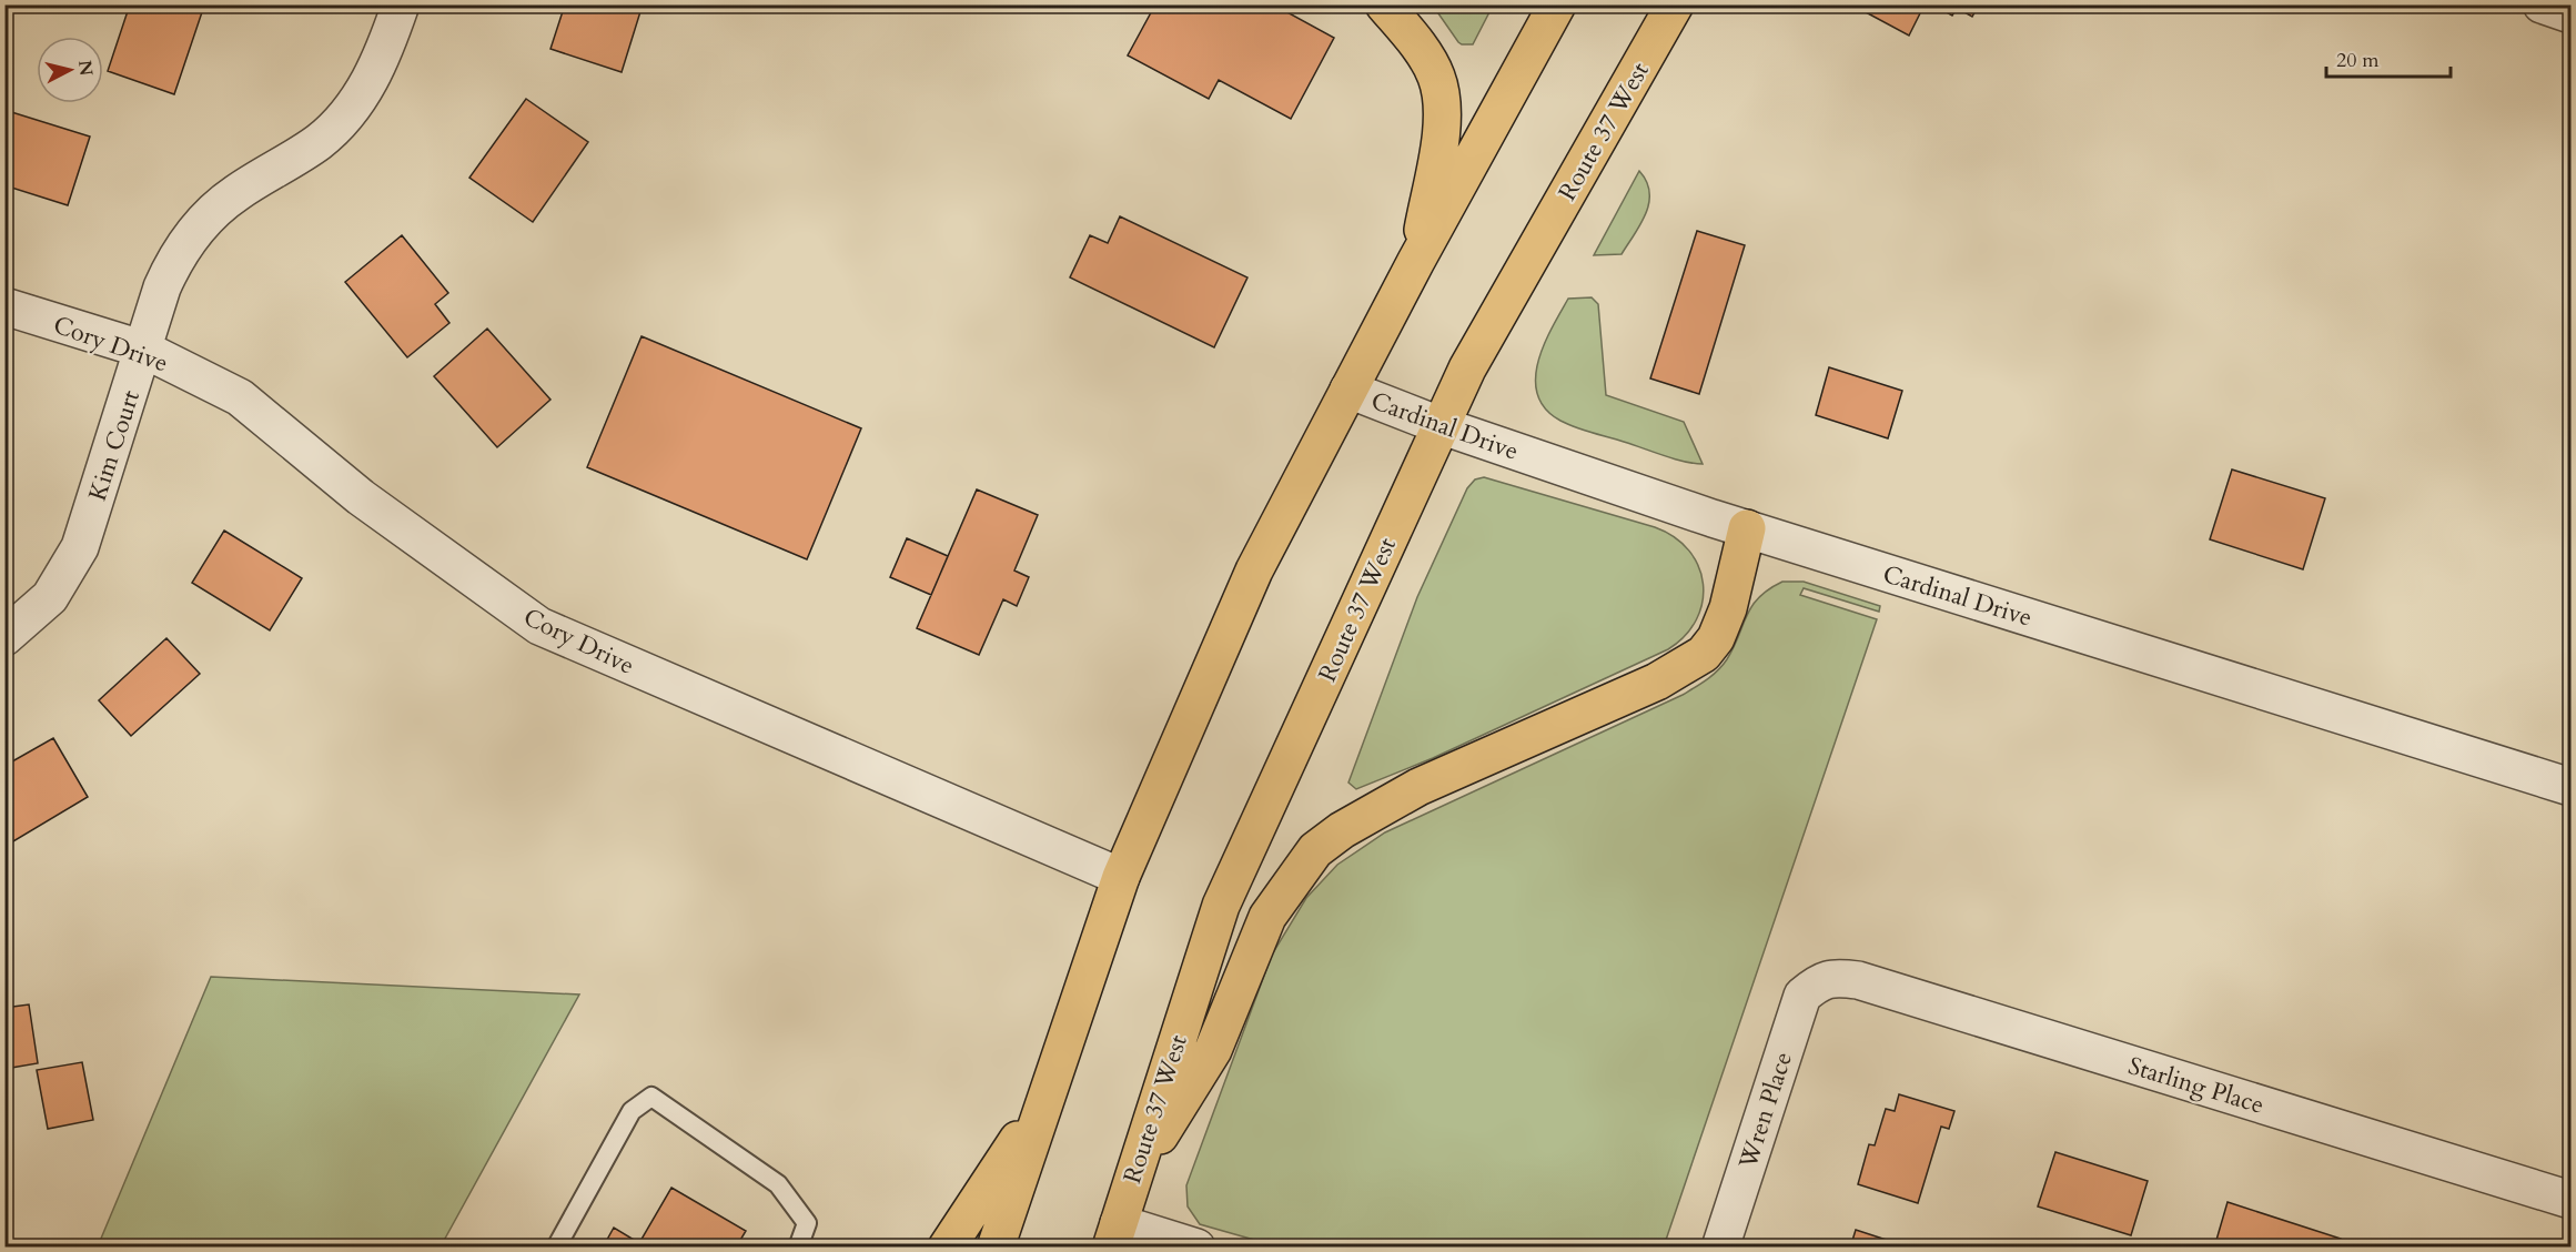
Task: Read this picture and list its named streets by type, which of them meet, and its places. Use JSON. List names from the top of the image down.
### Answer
{
  "streets": {
    "highway": ["Route 37 West"],
    "street": [
      "Cory Drive",
      "Cardinal Drive",
      "Kim Court",
      "Starling Place",
      "Wren Place"
    ]
  },
  "crossings": [
    ["Route 37 West", "Cardinal Drive"],
    ["Cory Drive", "Kim Court"],
    ["Starling Place", "Wren Place"]
  ],
  "scale_bar": "20 m",
  "north": "right"
}
